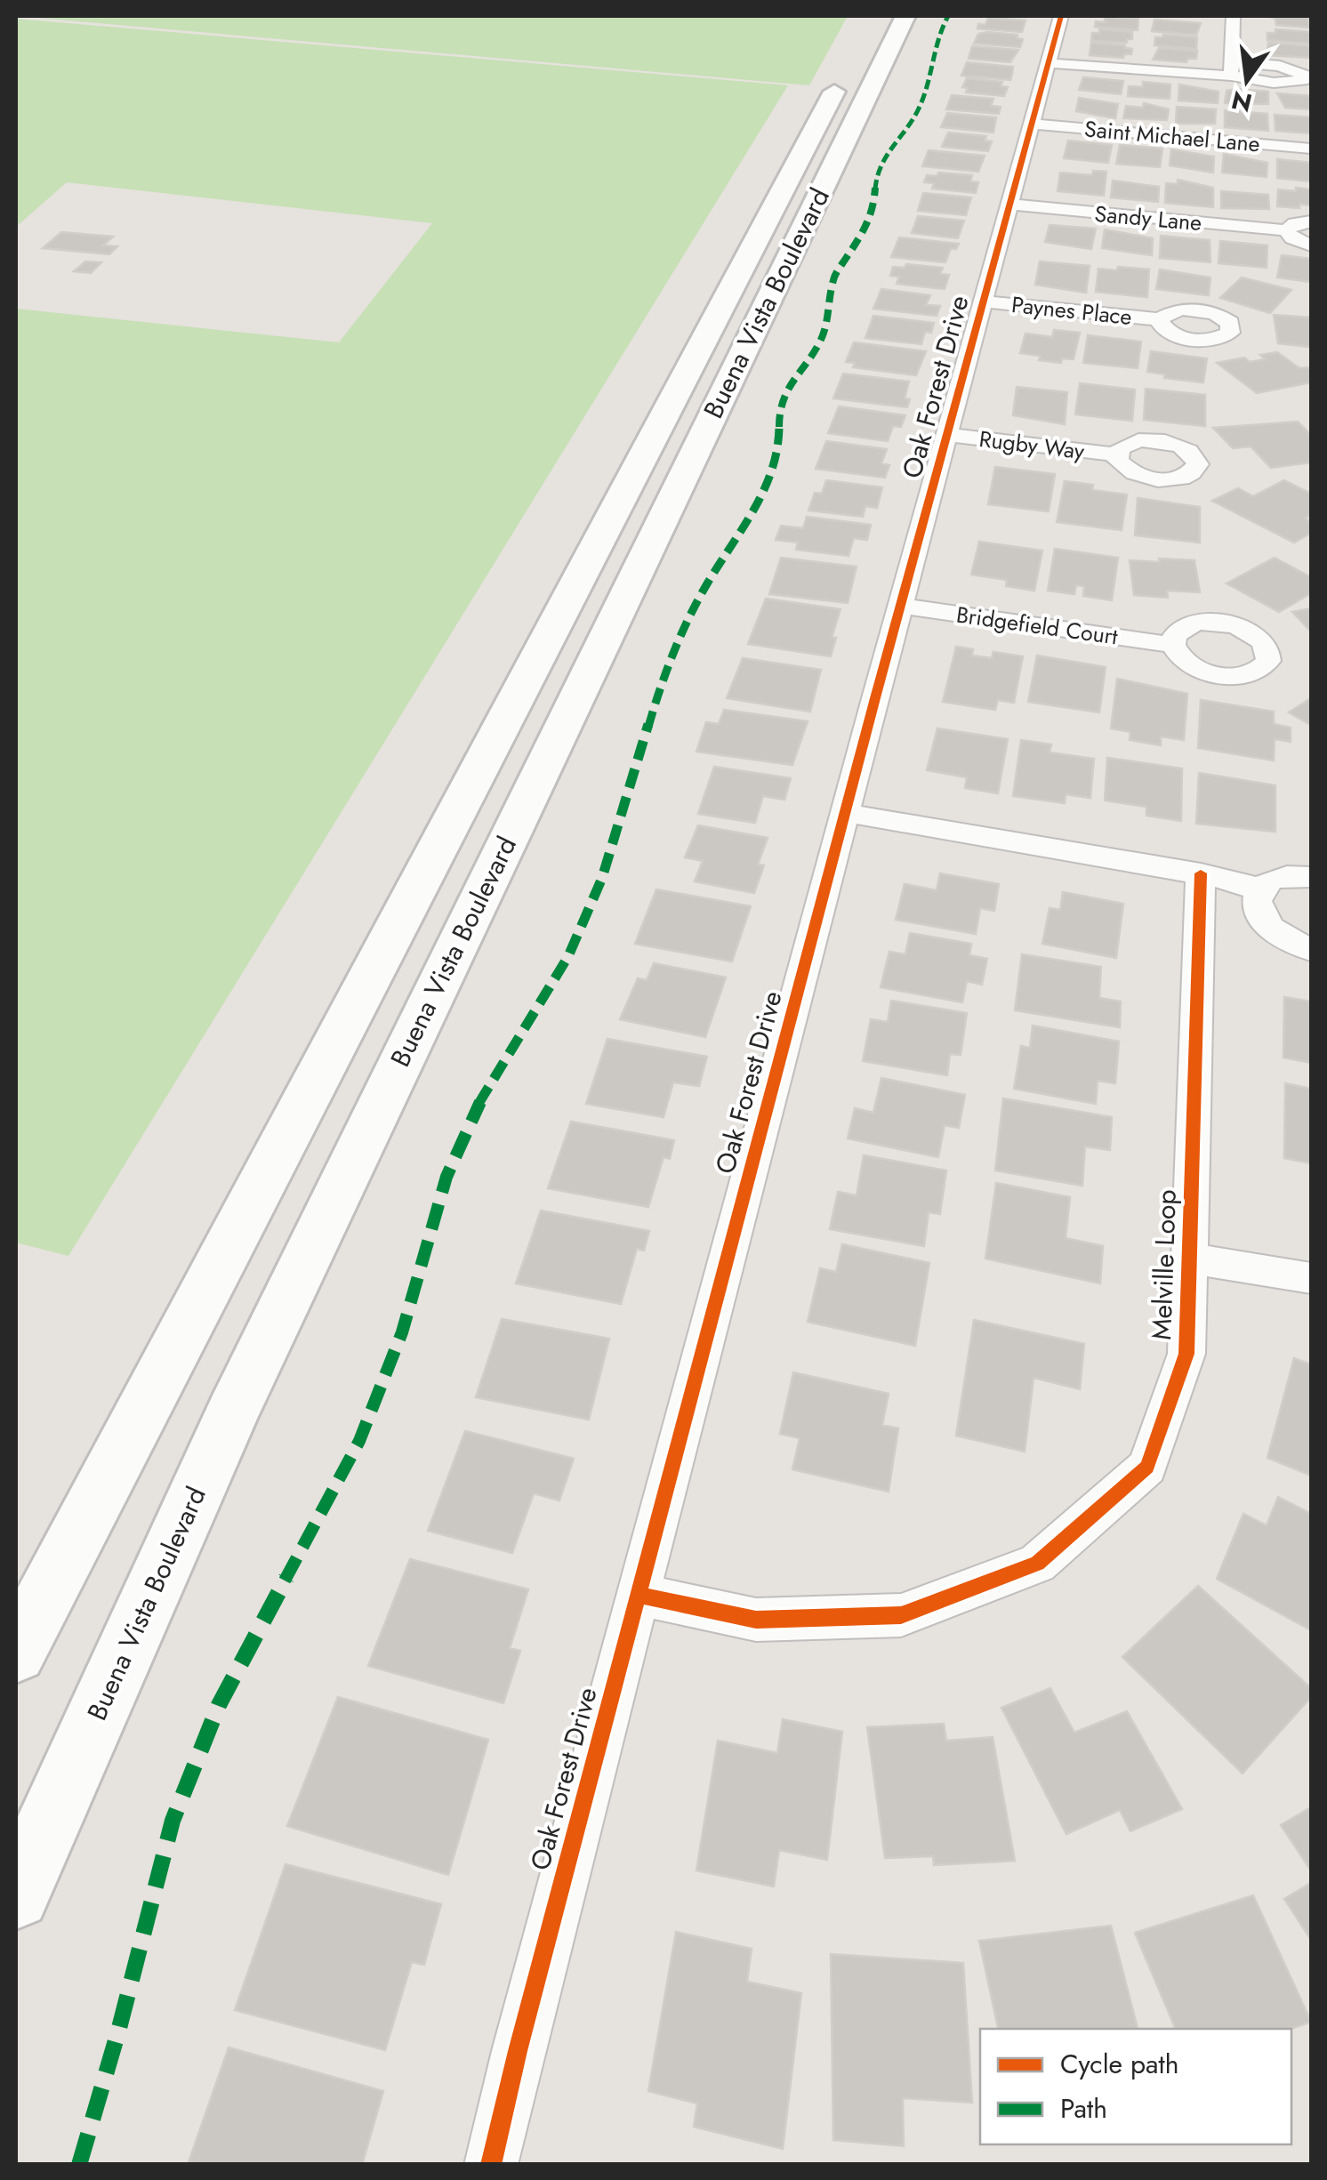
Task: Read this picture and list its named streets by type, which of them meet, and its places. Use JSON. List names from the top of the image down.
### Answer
{
  "streets": {
    "main road": ["Buena Vista Boulevard"],
    "street": [
      "Saint Michael Lane",
      "Sandy Lane",
      "Paynes Place",
      "Oak Forest Drive",
      "Rugby Way",
      "Bridgefield Court",
      "Melville Loop"
    ]
  },
  "crossings": [
    ["Saint Michael Lane", "Oak Forest Drive"],
    ["Sandy Lane", "Oak Forest Drive"],
    ["Paynes Place", "Oak Forest Drive"],
    ["Oak Forest Drive", "Rugby Way"],
    ["Oak Forest Drive", "Bridgefield Court"],
    ["Oak Forest Drive", "Melville Loop"]
  ],
  "legend": ["Cycle path", "Path"],
  "north": "bottom"
}
